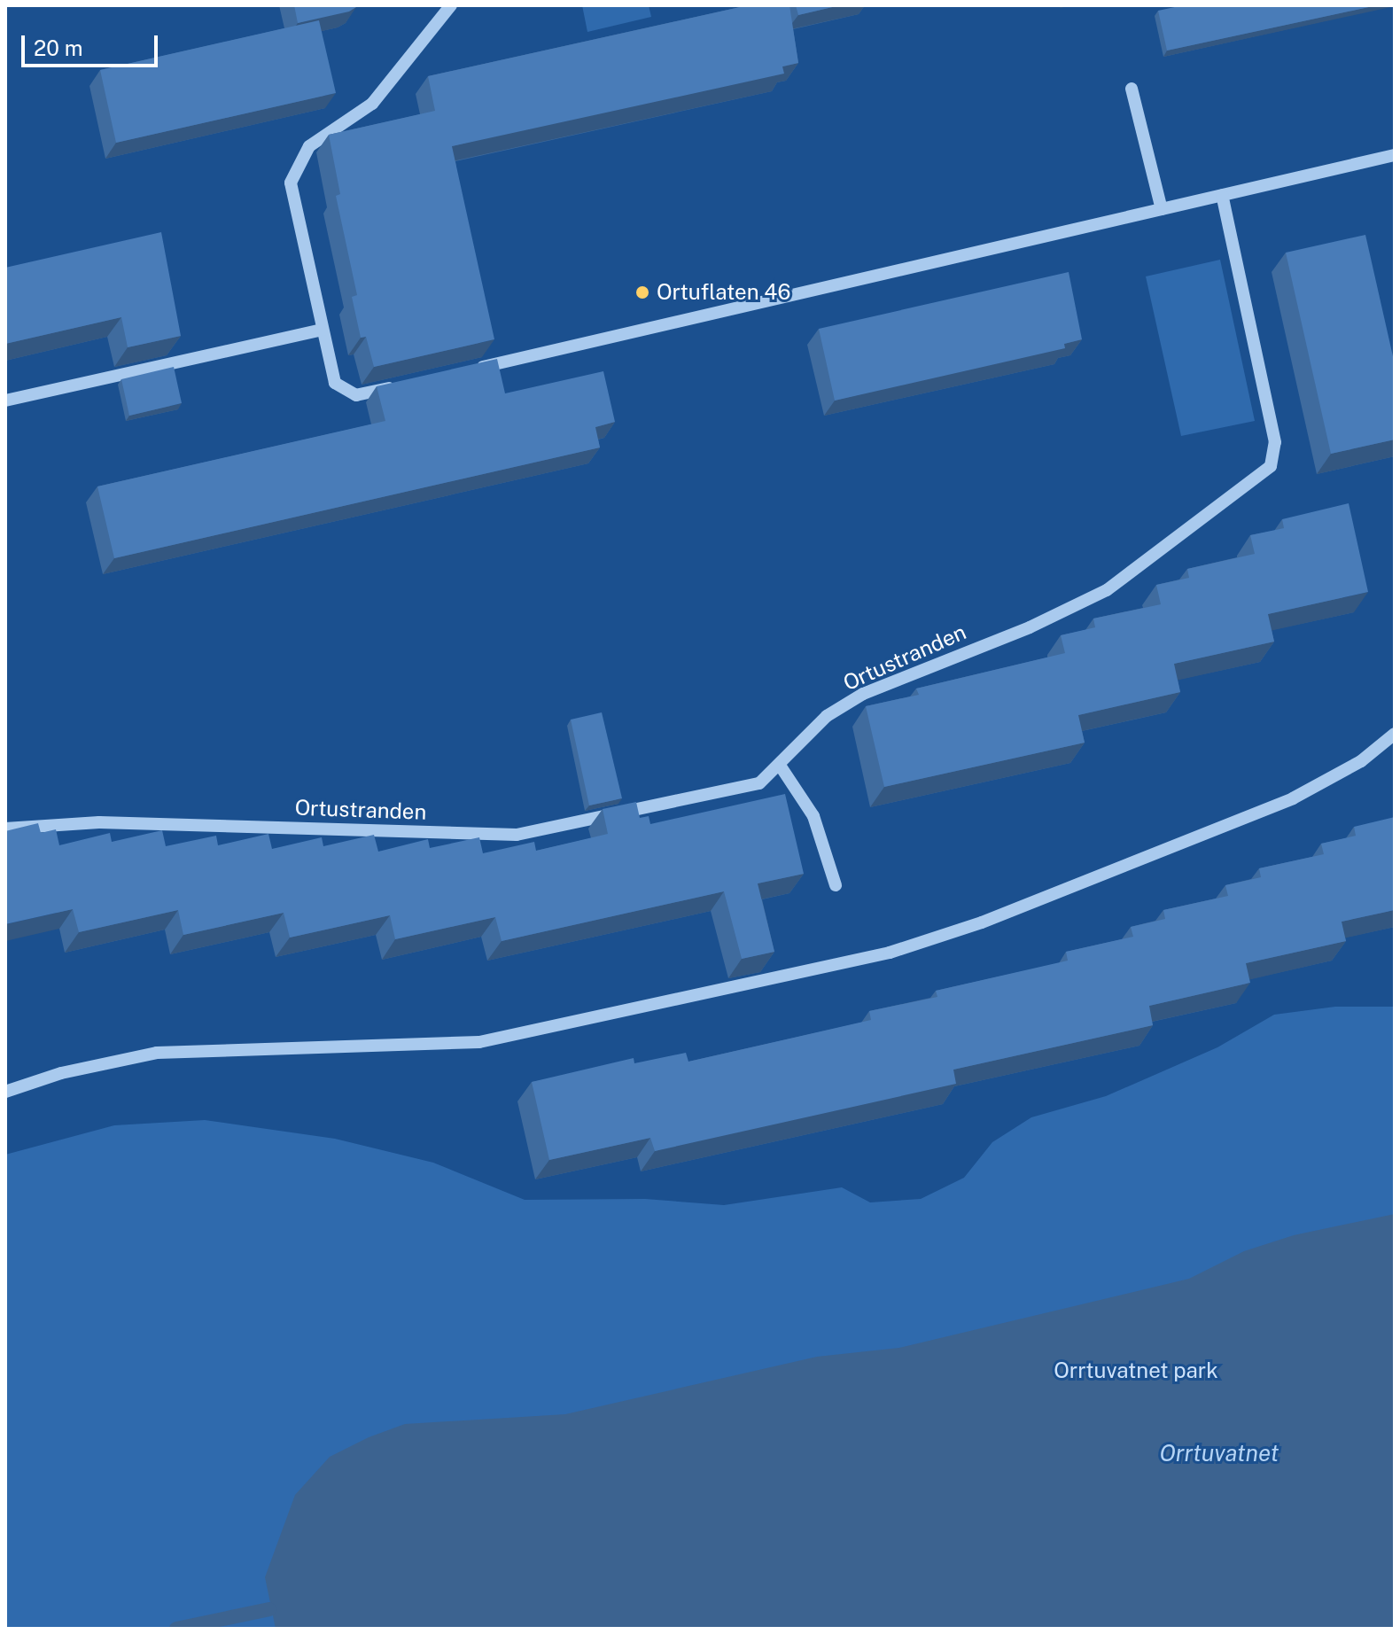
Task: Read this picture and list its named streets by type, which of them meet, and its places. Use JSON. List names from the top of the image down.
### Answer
{
  "streets": {
    "street": ["Ortustranden"]
  },
  "water": ["Orrtuvatnet"],
  "parks": ["Orrtuvatnet park"],
  "places": ["Ortuflaten 46"],
  "scale_bar": "20 m"
}
